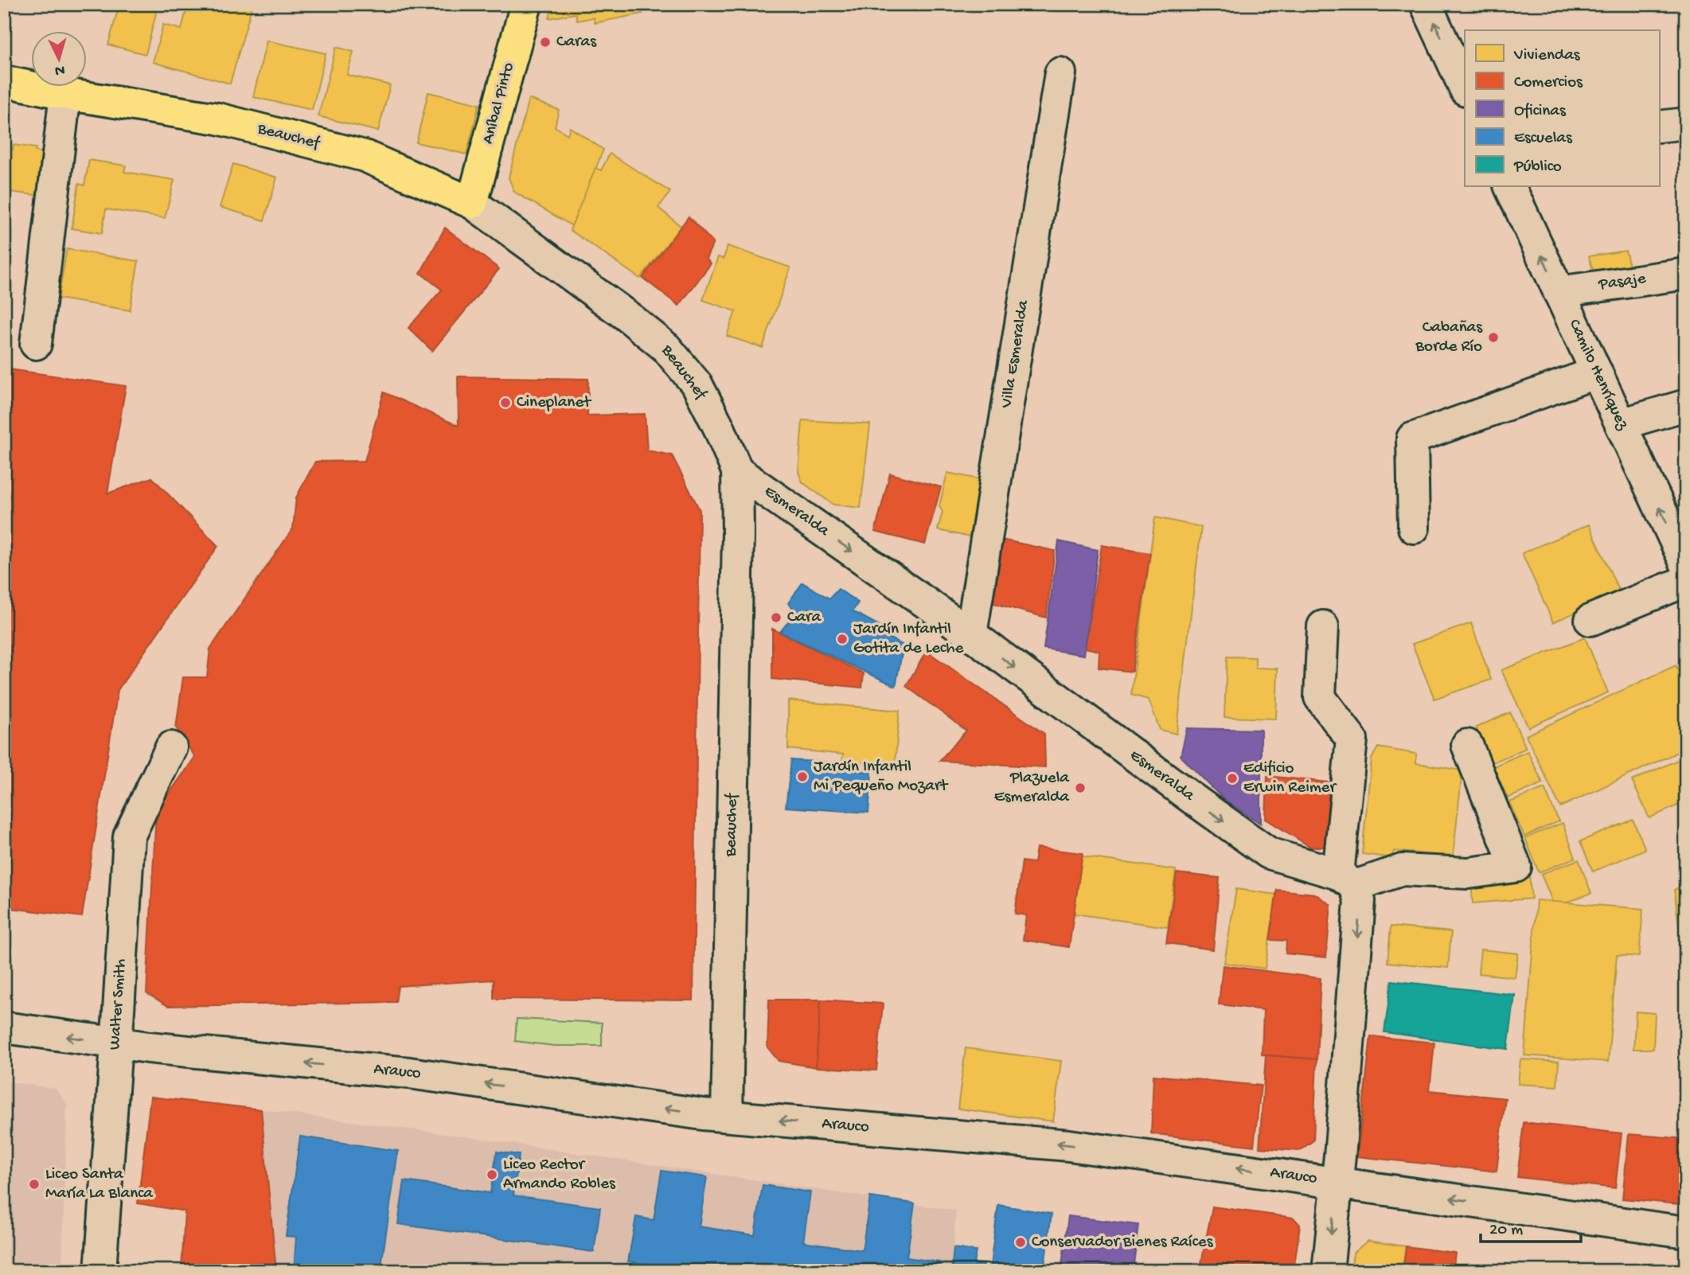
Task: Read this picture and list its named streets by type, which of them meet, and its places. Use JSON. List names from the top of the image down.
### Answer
{
  "streets": {
    "main road": ["Aníbal Pinto", "Beauchef"],
    "street": [
      "Pasaje",
      "Villa Esmeralda",
      "Camilo Henríquez",
      "Esmeralda",
      "Walter Smith",
      "Arauco"
    ]
  },
  "crossings": [
    ["Aníbal Pinto", "Beauchef"],
    ["Beauchef", "Esmeralda"],
    ["Beauchef", "Arauco"],
    ["Pasaje", "Camilo Henríquez"],
    ["Villa Esmeralda", "Esmeralda"],
    ["Walter Smith", "Arauco"]
  ],
  "one_way": ["Camilo Henríquez", "Esmeralda", "Arauco"],
  "places": [
    "Caras",
    "Cabañas Borde Río",
    "Cineplanet",
    "Cara",
    "Jardín Infantil Gotita de Leche",
    "Jardín Infantil Mi Pequeño Mozart",
    "Edificio Erwin Reimer",
    "Plazuela Esmeralda",
    "Liceo Rector Armando Robles",
    "Liceo Santa María La Blanca",
    "Conservador Bienes Raíces"
  ],
  "legend": [
    "Viviendas",
    "Comercios",
    "Oficinas",
    "Escuelas",
    "Público"
  ],
  "scale_bar": "20 m",
  "north": "bottom"
}
